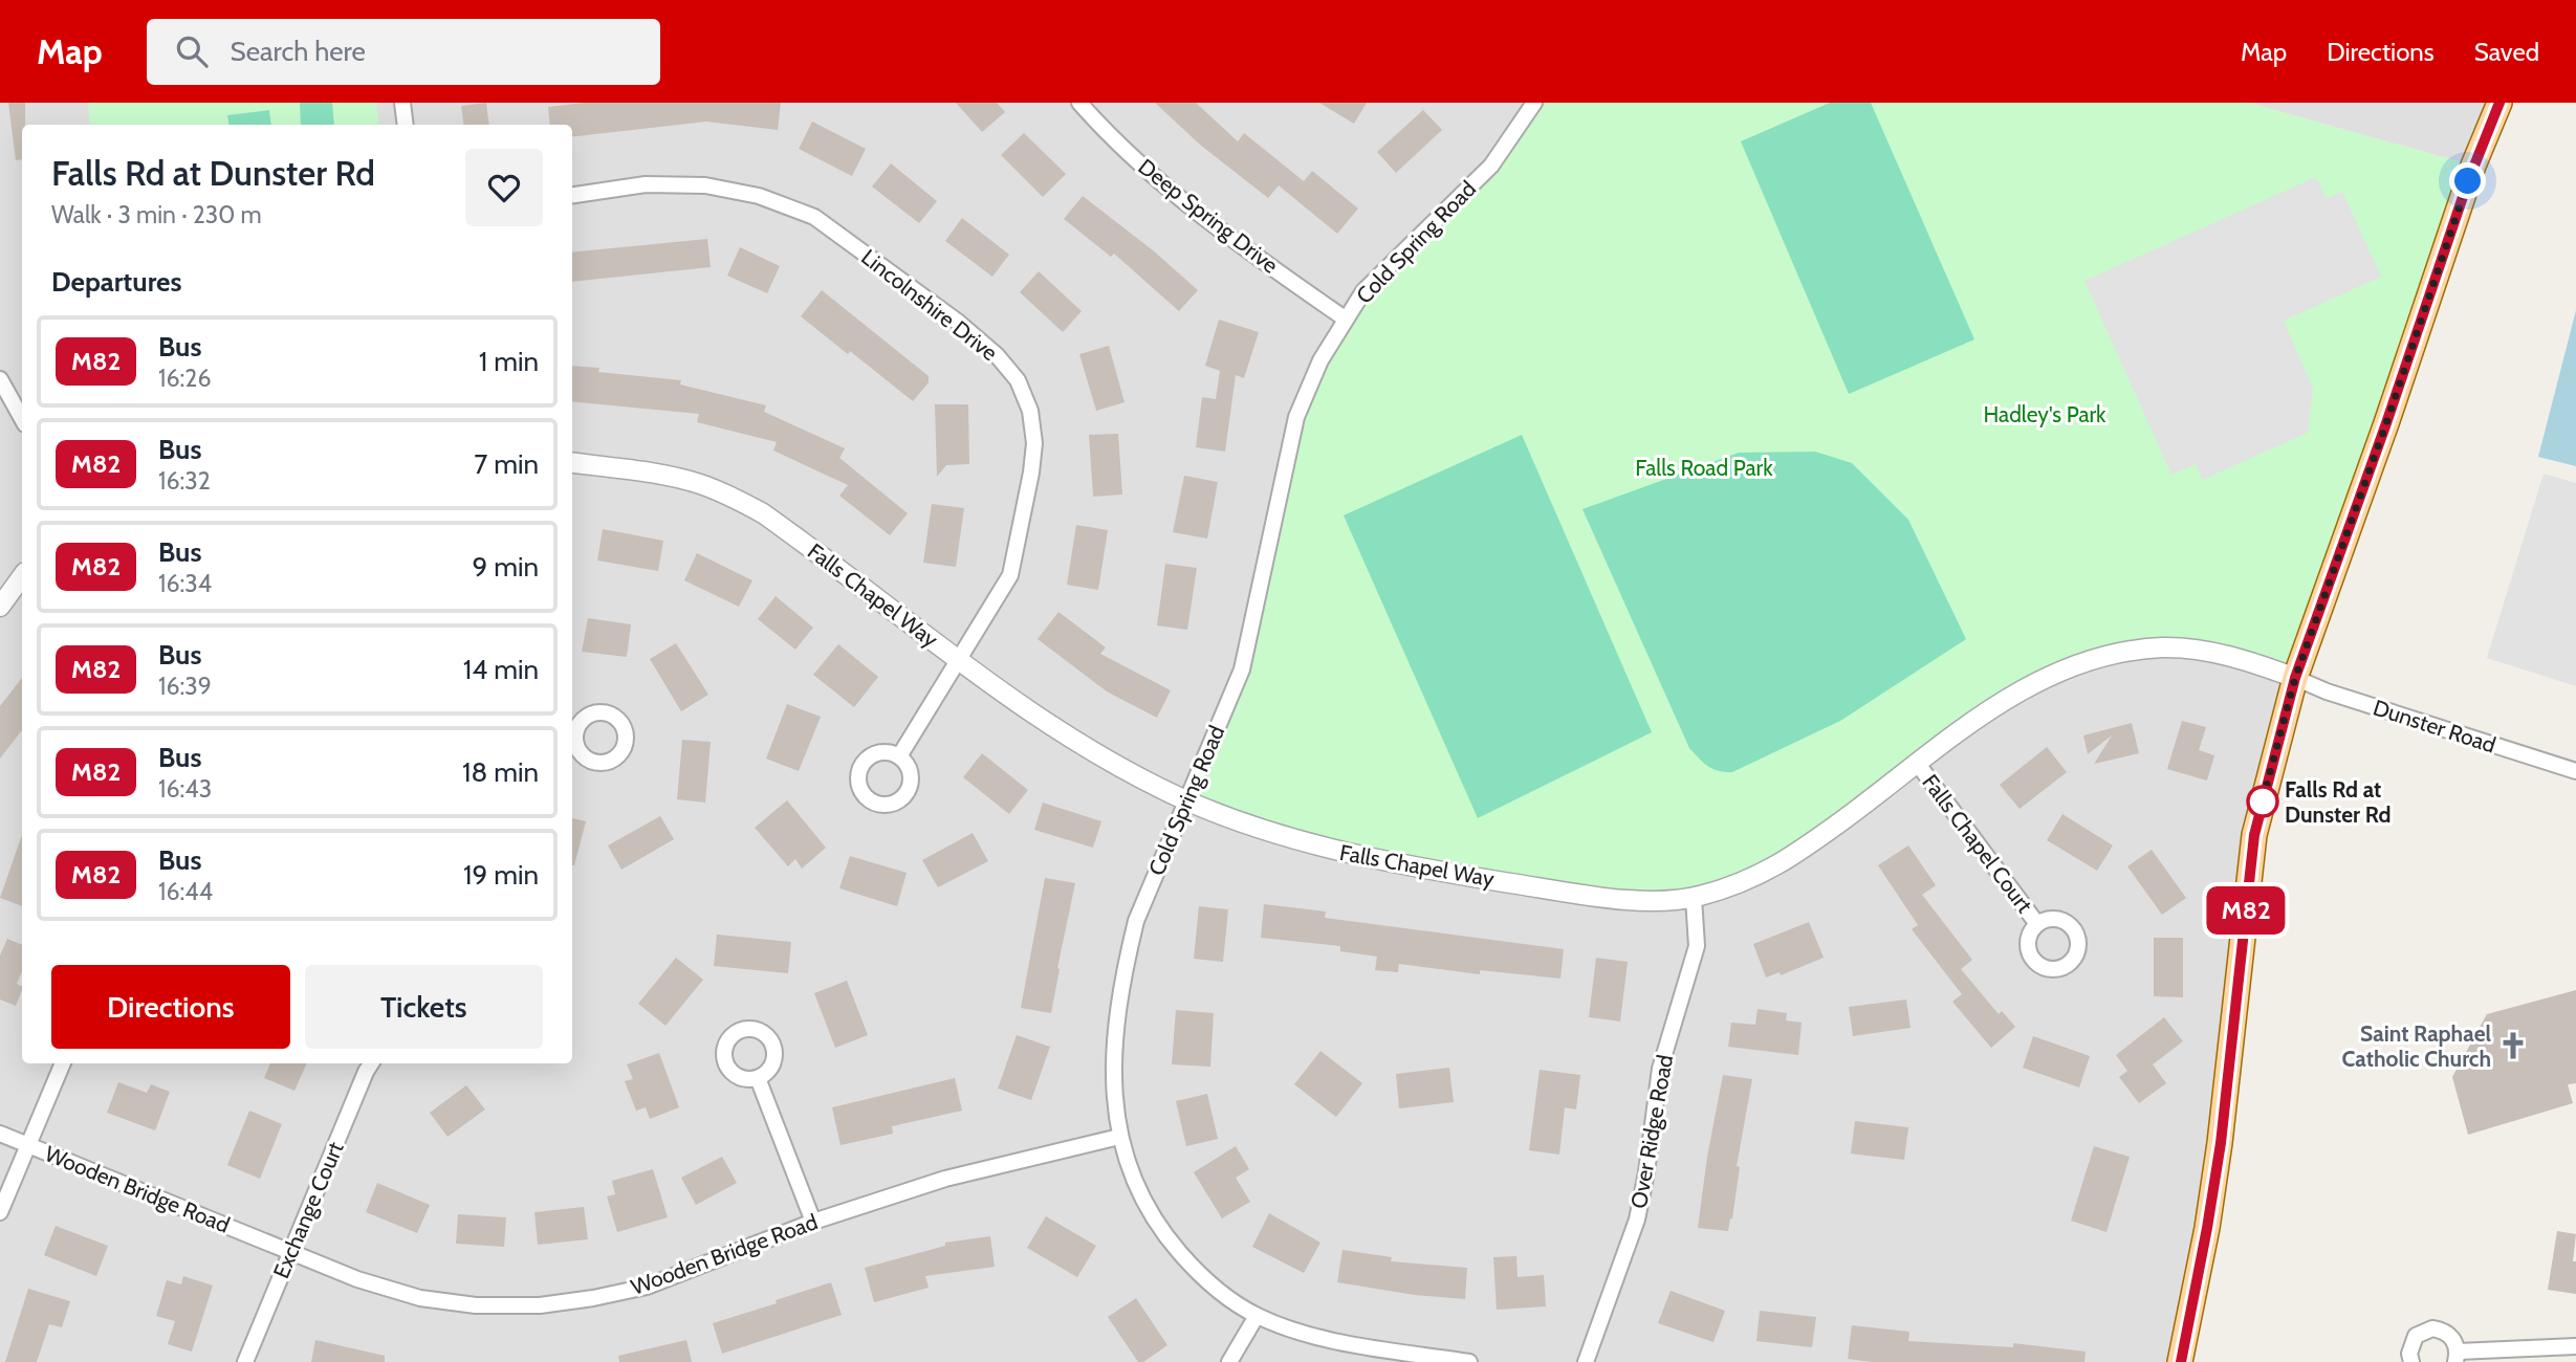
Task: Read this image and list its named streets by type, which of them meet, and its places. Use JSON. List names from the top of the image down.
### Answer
{
  "streets": {
    "street": [
      "Deep Spring Drive",
      "Cold Spring Road",
      "Lincolnshire Drive",
      "Falls Chapel Way",
      "Dunster Road",
      "Falls Chapel Court",
      "Over Ridge Road",
      "Wooden Bridge Road",
      "Exchange Court"
    ]
  },
  "crossings": [
    ["Deep Spring Drive", "Cold Spring Road"],
    ["Cold Spring Road", "Falls Chapel Way"],
    ["Cold Spring Road", "Wooden Bridge Road"],
    ["Lincolnshire Drive", "Falls Chapel Way"],
    ["Falls Chapel Way", "Dunster Road"],
    ["Falls Chapel Way", "Falls Chapel Court"],
    ["Falls Chapel Way", "Over Ridge Road"],
    ["Wooden Bridge Road", "Exchange Court"]
  ],
  "parks": ["Hadley's Park", "Falls Road Park"],
  "places": {
    "other": ["Falls Rd at Dunster Rd"],
    "church": ["Saint Raphael Catholic Church"]
  },
  "lines": ["bus line M82"],
  "page": {
    "header": "Map",
    "search": "Search here",
    "nav": ["Map", "Directions", "Saved"],
    "on_map": "M82",
    "heading": [
      ["Falls Rd at Dunster Rd", "Walk · 3 min · 230 m"],
      "Departures"
    ],
    "list": [
      {
        "mark": "M82",
        "name": "Bus",
        "note": "16:26",
        "value": "1 min"
      },
      {
        "mark": "M82",
        "name": "Bus",
        "note": "16:32",
        "value": "7 min"
      },
      {
        "mark": "M82",
        "name": "Bus",
        "note": "16:34",
        "value": "9 min"
      },
      {
        "mark": "M82",
        "name": "Bus",
        "note": "16:39",
        "value": "14 min"
      },
      {
        "mark": "M82",
        "name": "Bus",
        "note": "16:43",
        "value": "18 min"
      },
      {
        "mark": "M82",
        "name": "Bus",
        "note": "16:44",
        "value": "19 min"
      }
    ],
    "buttons": ["Directions", "Tickets"]
  }
}
